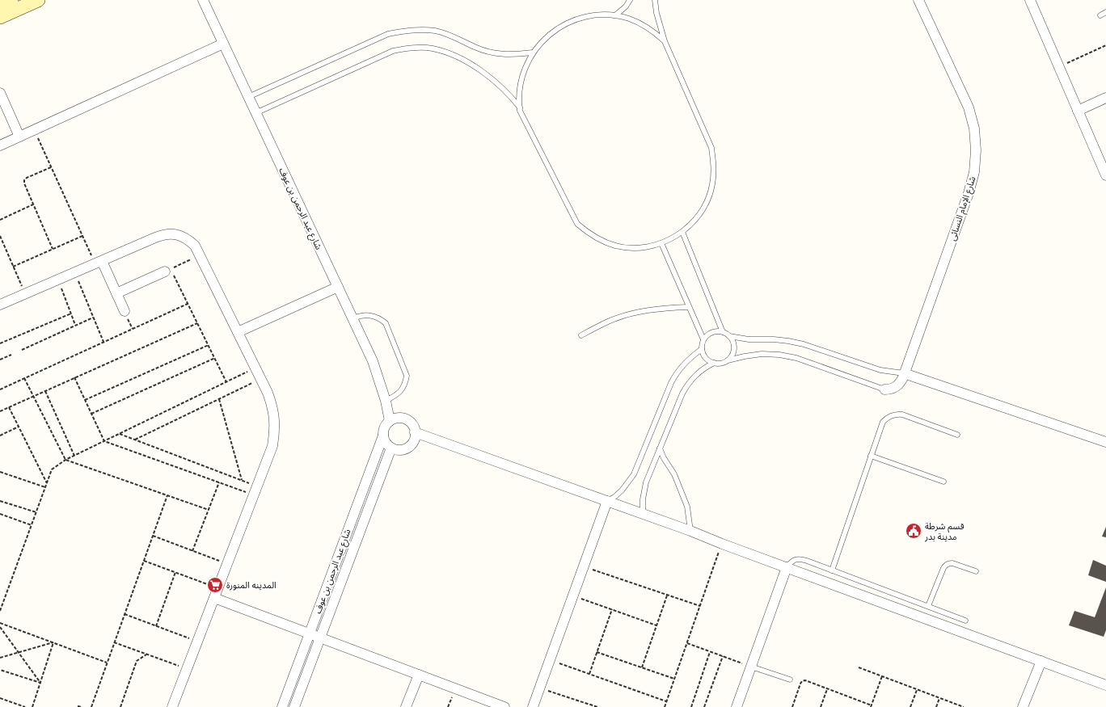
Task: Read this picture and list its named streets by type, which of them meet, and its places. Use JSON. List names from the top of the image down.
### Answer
{
  "streets": {
    "street": ["شارع عبد الرحمن بن عوف", "شارع الإمام النسائى"]
  },
  "places": {
    "public building": ["قسم شرطة مدينة بدر"],
    "supermarket": ["المدينه المنورة"]
  }
}
